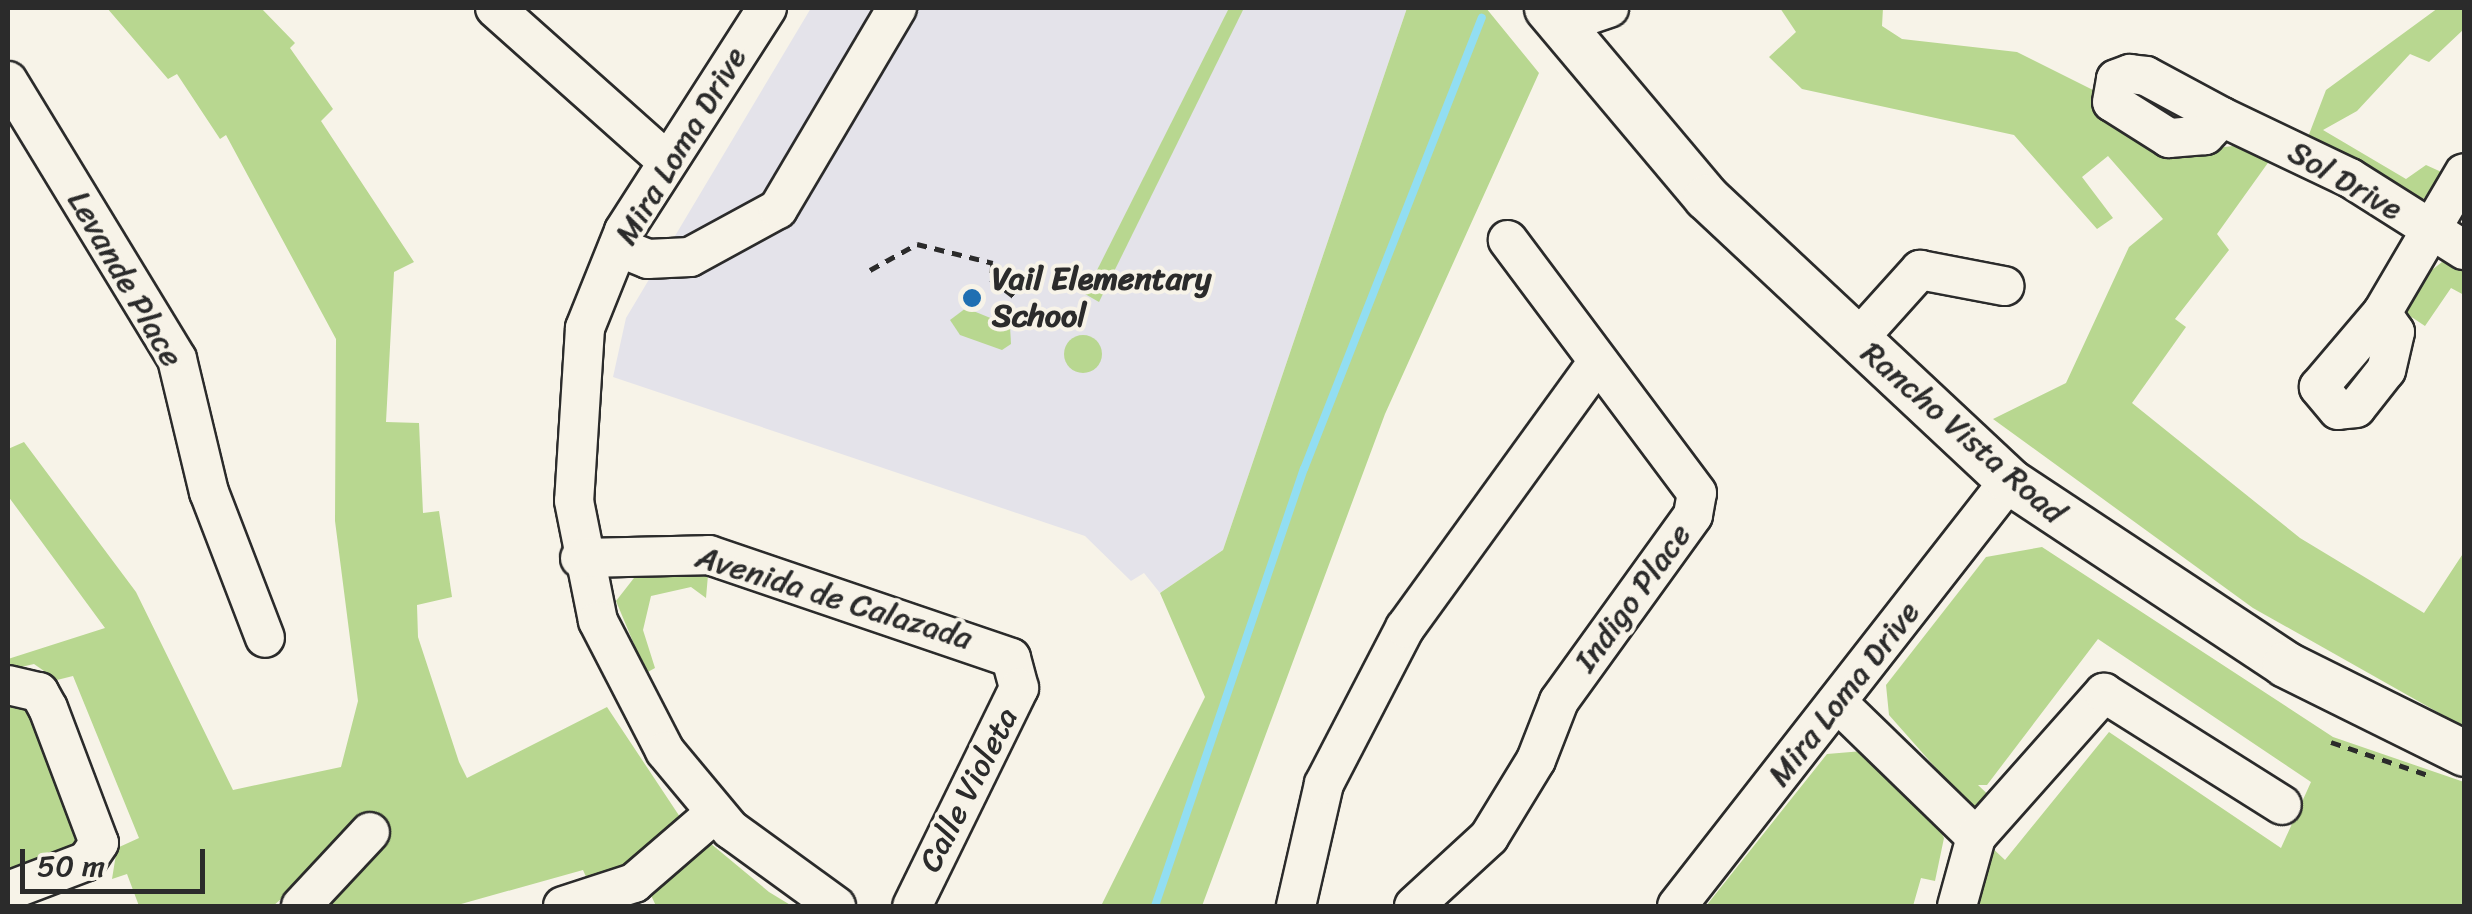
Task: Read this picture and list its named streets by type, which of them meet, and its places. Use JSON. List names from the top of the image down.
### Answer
{
  "streets": {
    "main road": ["Rancho Vista Road"],
    "street": [
      "Mira Loma Drive",
      "Sol Drive",
      "Levande Place",
      "Avenida de Calazada",
      "Indigo Place",
      "Calle Violeta"
    ]
  },
  "crossings": [
    ["Mira Loma Drive", "Rancho Vista Road"],
    ["Mira Loma Drive", "Avenida de Calazada"],
    ["Avenida de Calazada", "Calle Violeta"]
  ],
  "places": ["Vail Elementary School"],
  "scale_bar": "50 m"
}
